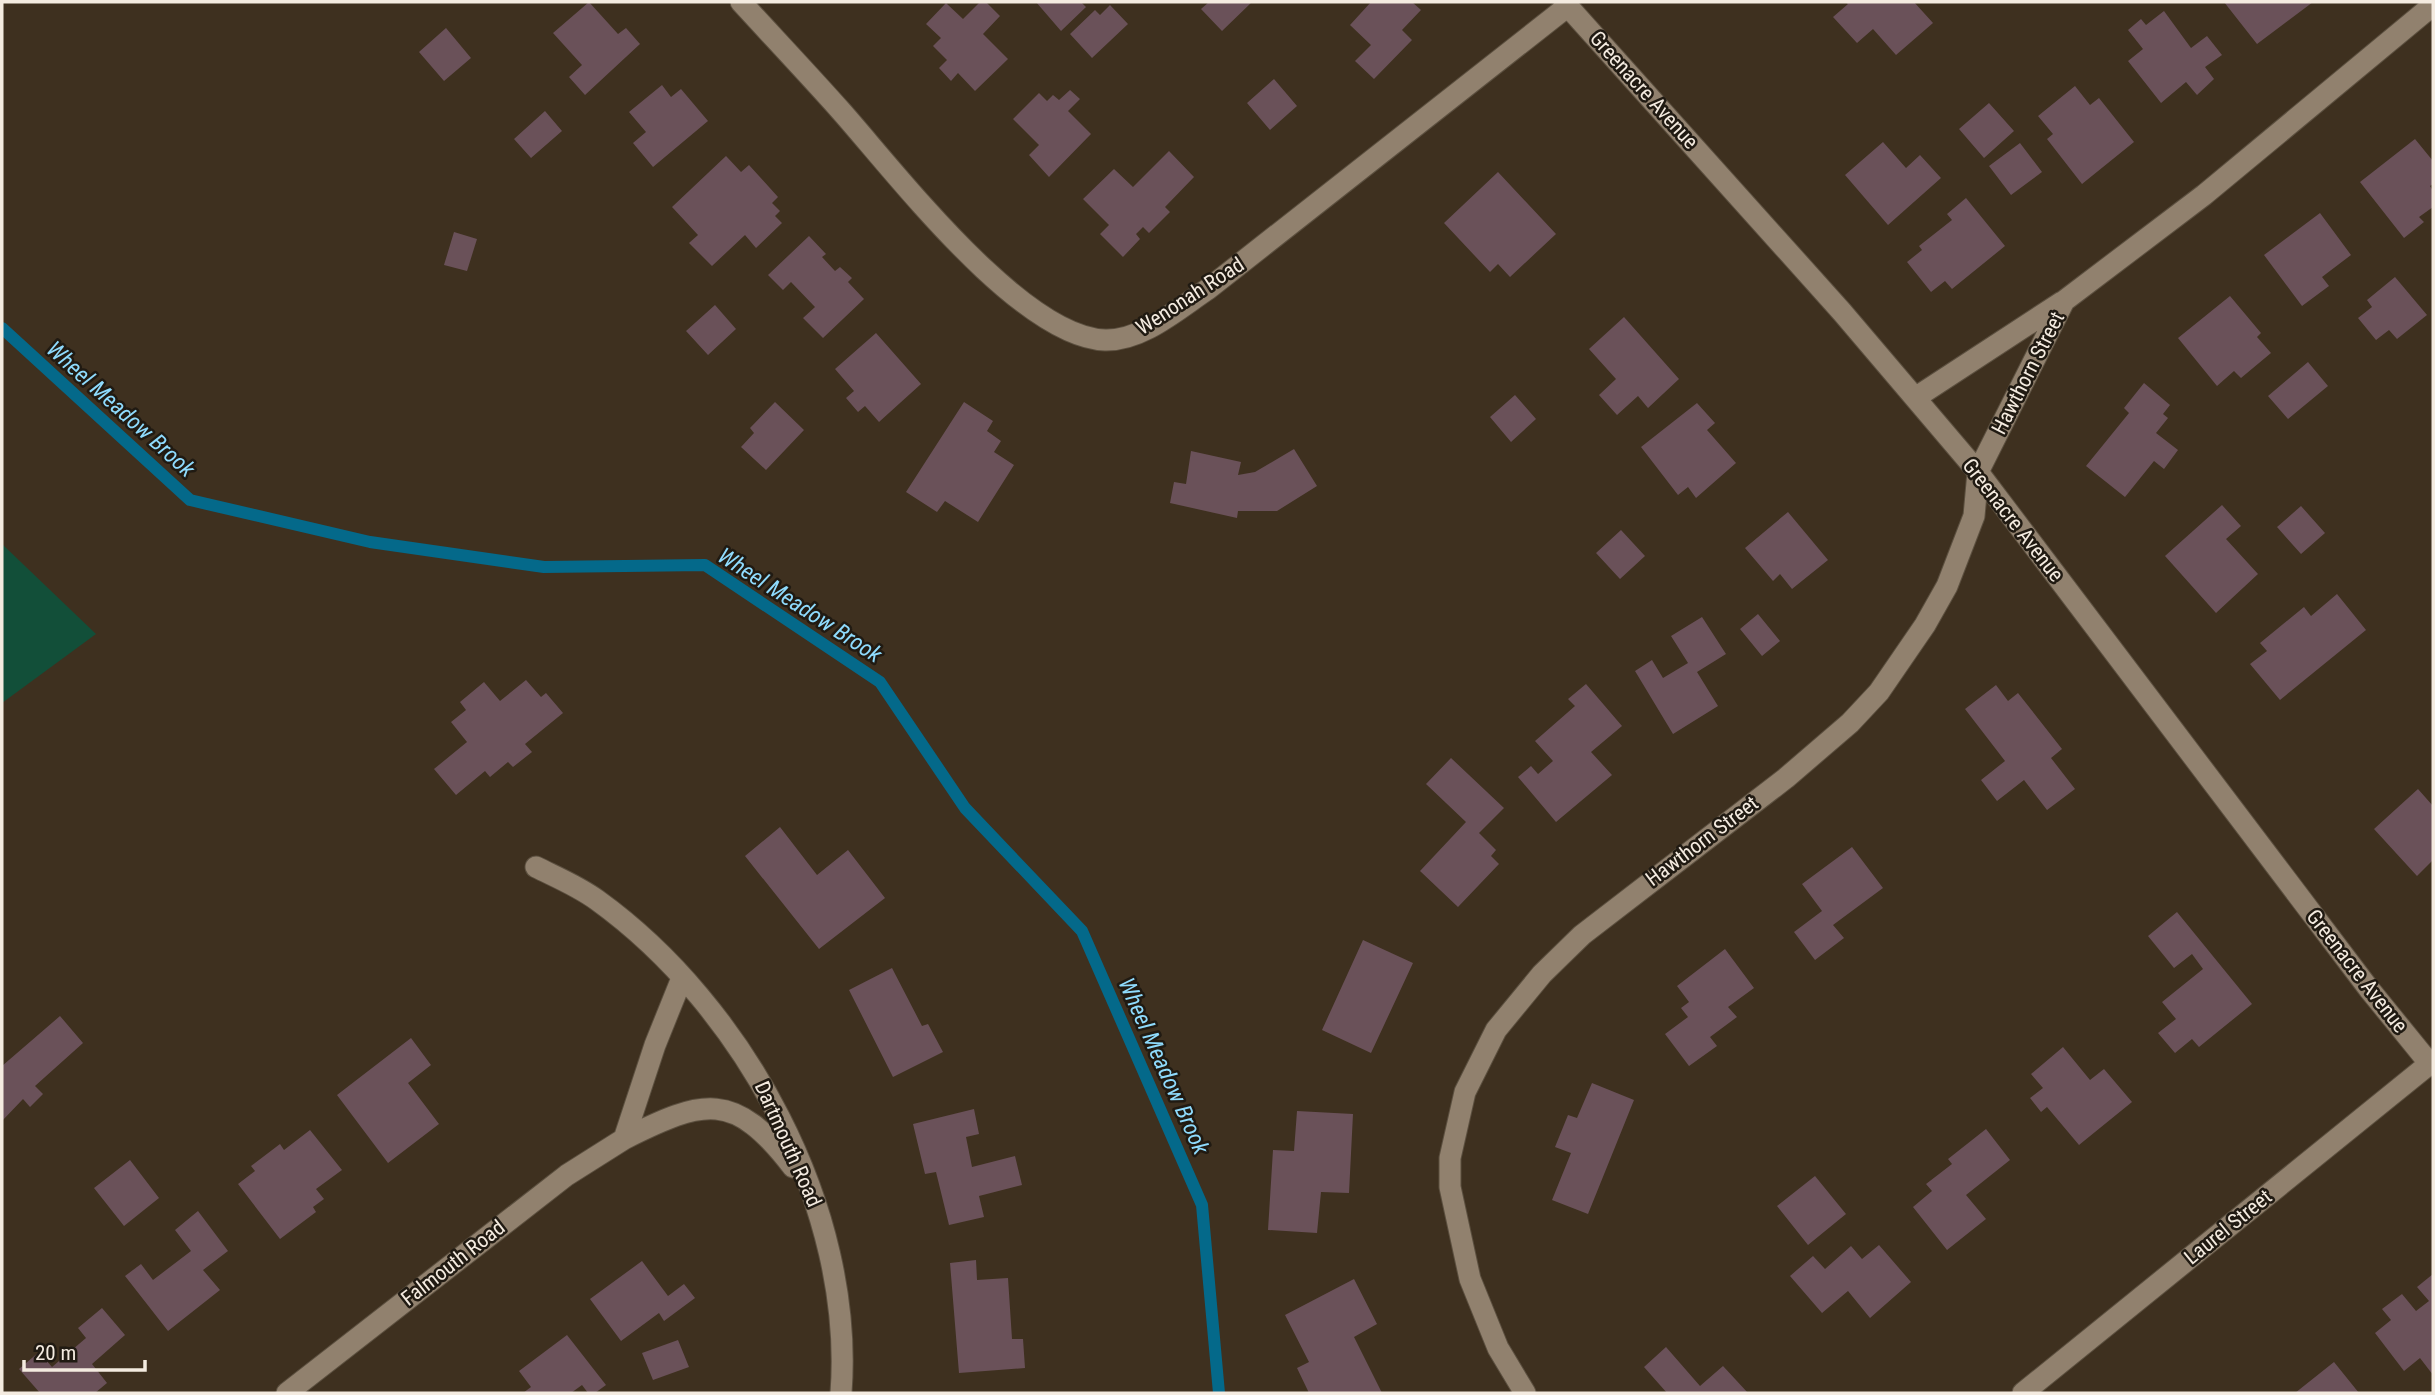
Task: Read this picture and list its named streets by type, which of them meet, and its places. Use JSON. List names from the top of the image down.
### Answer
{
  "streets": {
    "street": [
      "Greenacre Avenue",
      "Wenonah Road",
      "Hawthorn Street",
      "Dartmouth Road",
      "Laurel Street",
      "Falmouth Road"
    ]
  },
  "crossings": [
    ["Greenacre Avenue", "Wenonah Road"],
    ["Greenacre Avenue", "Hawthorn Street"],
    ["Greenacre Avenue", "Laurel Street"],
    ["Dartmouth Road", "Falmouth Road"]
  ],
  "water": ["Wheel Meadow Brook"],
  "scale_bar": "20 m"
}
